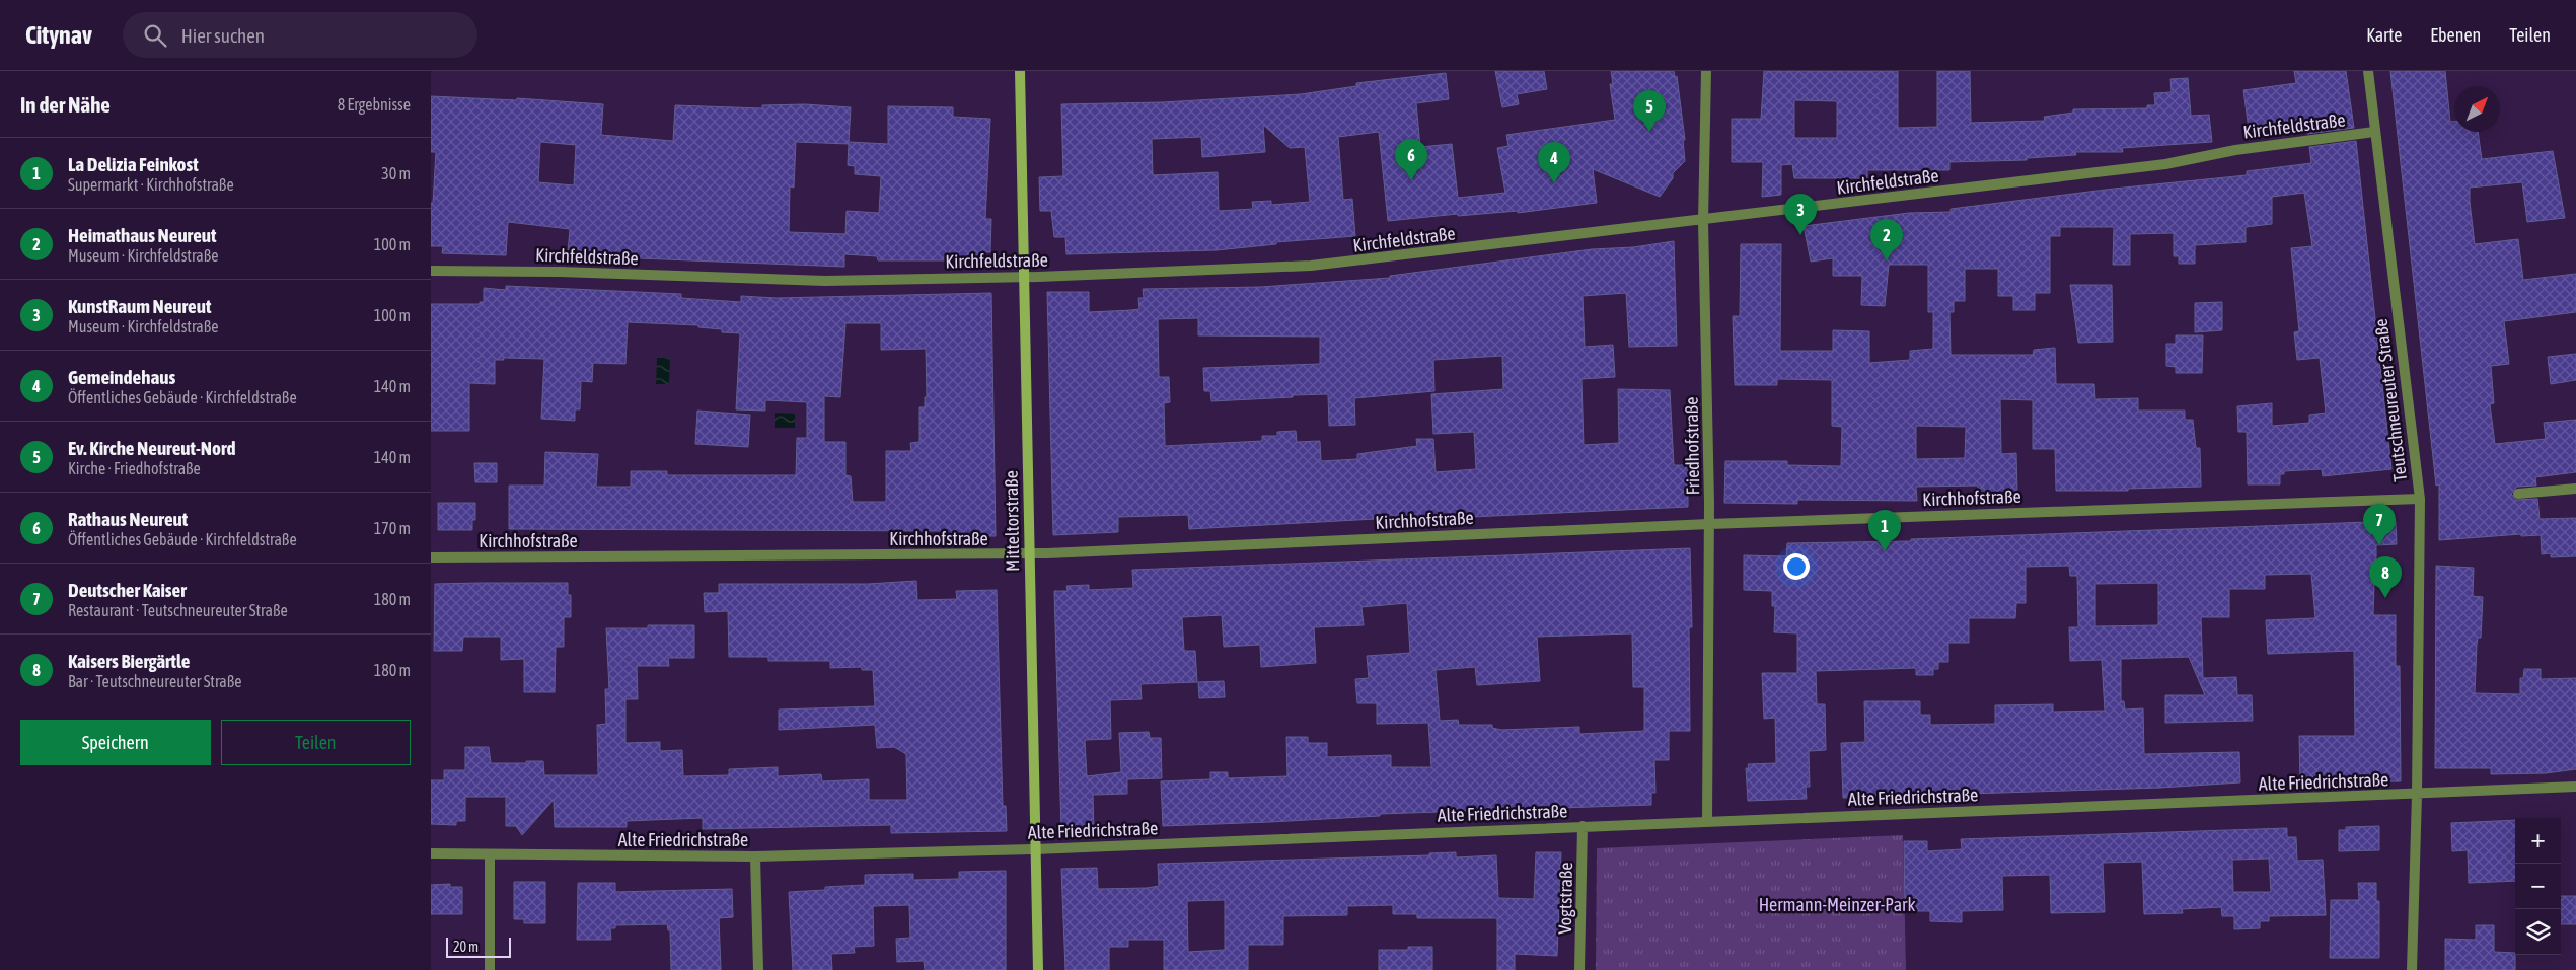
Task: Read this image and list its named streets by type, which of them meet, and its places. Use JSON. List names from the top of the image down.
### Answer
{
  "streets": {
    "street": [
      "Kirchfeldstraße",
      "Teutschneureuter Straße",
      "Friedhofstraße",
      "Kirchhofstraße",
      "Mitteltorstraße",
      "Alte Friedrichstraße",
      "Vogtstraße"
    ]
  },
  "crossings": [
    ["Kirchfeldstraße", "Teutschneureuter Straße"],
    ["Kirchfeldstraße", "Friedhofstraße"],
    ["Kirchfeldstraße", "Mitteltorstraße"],
    ["Teutschneureuter Straße", "Kirchhofstraße"],
    ["Teutschneureuter Straße", "Alte Friedrichstraße"],
    ["Friedhofstraße", "Kirchhofstraße"],
    ["Friedhofstraße", "Alte Friedrichstraße"],
    ["Kirchhofstraße", "Mitteltorstraße"],
    ["Mitteltorstraße", "Alte Friedrichstraße"],
    ["Alte Friedrichstraße", "Vogtstraße"]
  ],
  "parks": ["Hermann-Meinzer-Park"],
  "scale_bar": "20 m",
  "north": "top right",
  "page": {
    "header": "Citynav",
    "search": "Hier suchen",
    "nav": ["Karte", "Ebenen", "Teilen"],
    "heading": ["In der Nähe", "8 Ergebnisse"],
    "pins": [
      "5",
      "6",
      "4",
      "3",
      "2",
      "7",
      "1",
      "8"
    ],
    "list": [
      {
        "mark": "1",
        "name": "La Delizia Feinkost",
        "note": "Supermarkt · Kirchhofstraße",
        "value": "30 m"
      },
      {
        "mark": "2",
        "name": "Heimathaus Neureut",
        "note": "Museum · Kirchfeldstraße",
        "value": "100 m"
      },
      {
        "mark": "3",
        "name": "KunstRaum Neureut",
        "note": "Museum · Kirchfeldstraße",
        "value": "100 m"
      },
      {
        "mark": "4",
        "name": "Gemeindehaus",
        "note": "Öffentliches Gebäude · Kirchfeldstraße",
        "value": "140 m"
      },
      {
        "mark": "5",
        "name": "Ev. Kirche Neureut-Nord",
        "note": "Kirche · Friedhofstraße",
        "value": "140 m"
      },
      {
        "mark": "6",
        "name": "Rathaus Neureut",
        "note": "Öffentliches Gebäude · Kirchfeldstraße",
        "value": "170 m"
      },
      {
        "mark": "7",
        "name": "Deutscher Kaiser",
        "note": "Restaurant · Teutschneureuter Straße",
        "value": "180 m"
      },
      {
        "mark": "8",
        "name": "Kaisers Biergärtle",
        "note": "Bar · Teutschneureuter Straße",
        "value": "180 m"
      }
    ],
    "buttons": ["Speichern", "Teilen"],
    "map_buttons": ["+", "−"],
    "scale": "20 m"
  }
}
